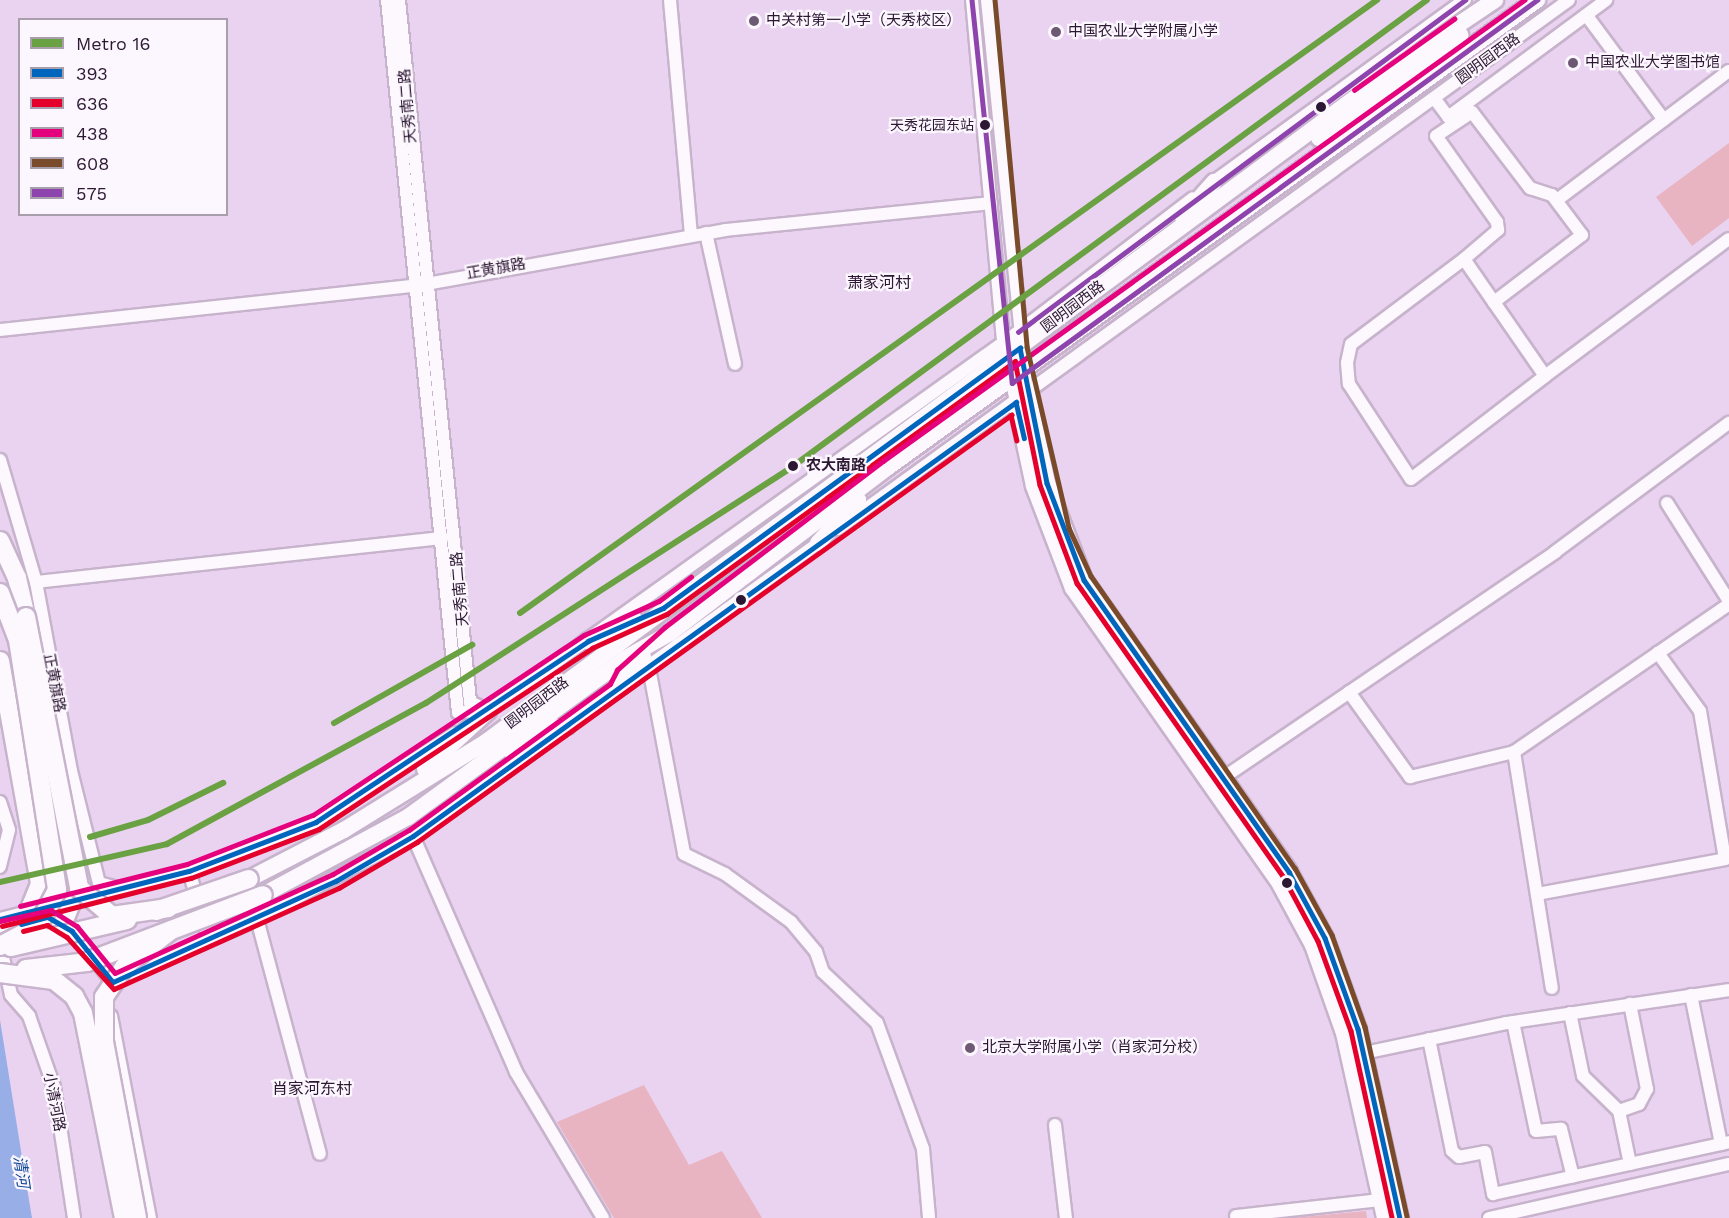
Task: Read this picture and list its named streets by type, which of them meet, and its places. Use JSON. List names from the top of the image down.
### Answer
{
  "streets": {
    "highway": ["圆明园西路"],
    "street": ["天秀南二路", "正黄旗路", "小清河路"]
  },
  "crossings": [
    ["圆明园西路", "天秀南二路"],
    ["圆明园西路", "正黄旗路"],
    ["圆明园西路", "小清河路"],
    ["天秀南二路", "正黄旗路"]
  ],
  "districts": ["萧家河村", "肖家河东村"],
  "water": ["清河"],
  "places": [
    "中关村第一小学（天秀校区）",
    "中国农业大学附属小学",
    "中国农业大学图书馆",
    "天秀花园东站",
    "农大南路",
    "北京大学附属小学（肖家河分校）"
  ],
  "lines": [
    "metro line 16",
    "transit line 438",
    "transit line 608",
    "transit line 575",
    "transit line 393",
    "transit line 636"
  ],
  "legend": [
    "Metro 16",
    "393",
    "636",
    "438",
    "608",
    "575"
  ]
}
